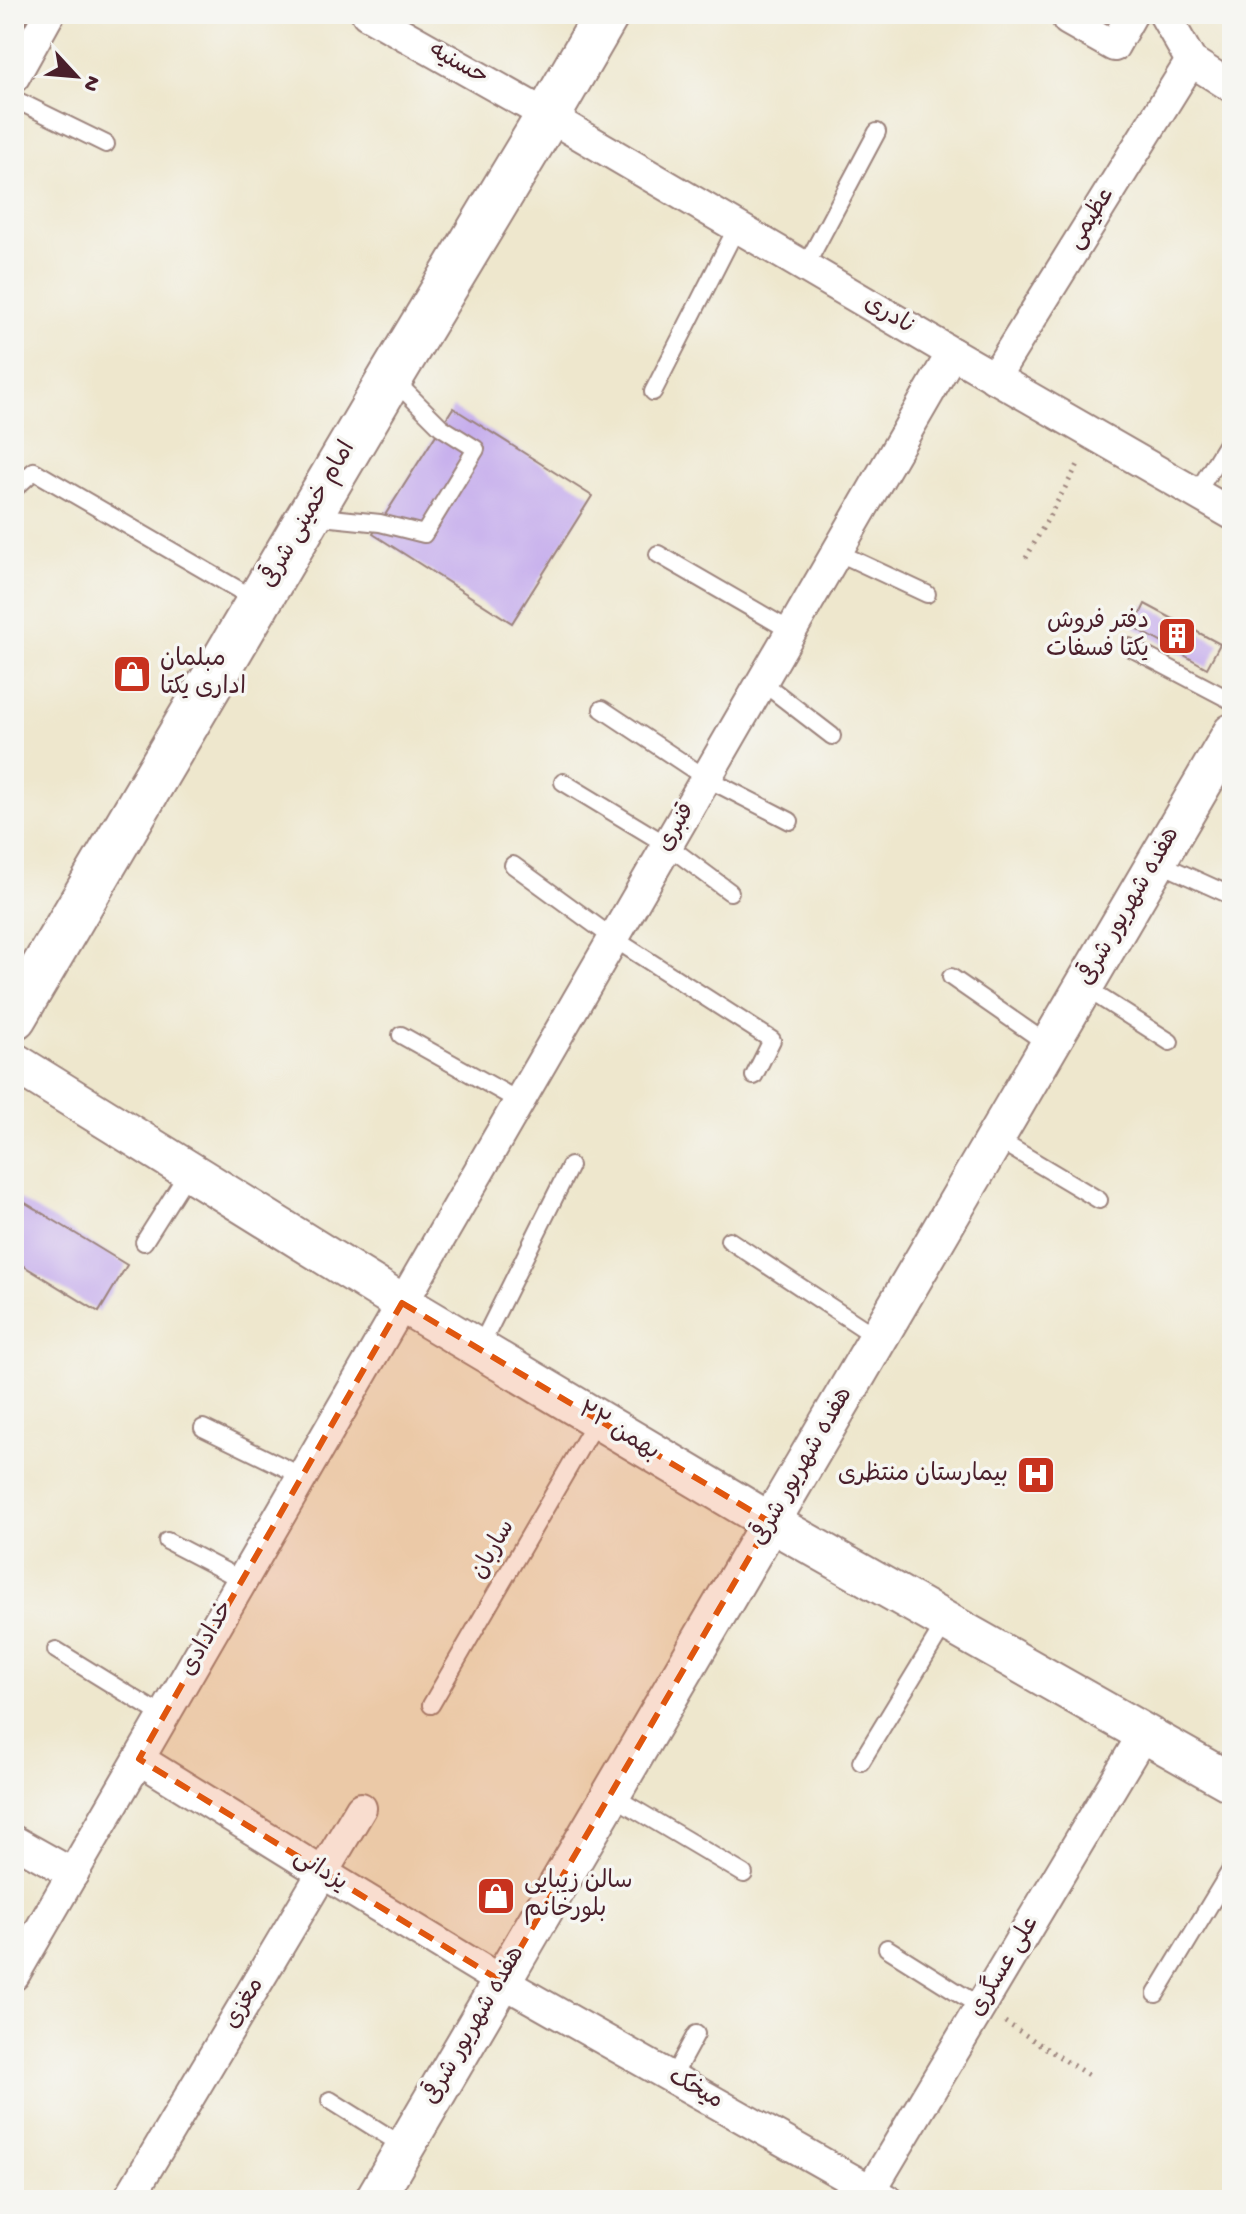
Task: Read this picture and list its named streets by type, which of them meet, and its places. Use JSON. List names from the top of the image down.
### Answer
{
  "streets": {
    "main road": ["امام خمینی شرقی"],
    "street": [
      "حسنیه",
      "عظیمی",
      "نادری",
      "قنبری",
      "هفده شهریور شرقی",
      "۲۲ بهمن",
      "خدادادی",
      "یزدانی",
      "علی عسگری",
      "مغزی",
      "میخک"
    ],
    "lane": ["ساربان"]
  },
  "crossings": [
    ["حسنیه", "نادری"],
    ["حسنیه", "امام خمینی شرقی"],
    ["عظیمی", "نادری"],
    ["نادری", "امام خمینی شرقی"],
    ["نادری", "قنبری"],
    ["قنبری", "۲۲ بهمن"],
    ["قنبری", "خدادادی"],
    ["هفده شهریور شرقی", "۲۲ بهمن"],
    ["هفده شهریور شرقی", "یزدانی"],
    ["هفده شهریور شرقی", "میخک"],
    ["۲۲ بهمن", "ساربان"],
    ["۲۲ بهمن", "خدادادی"],
    ["۲۲ بهمن", "علی عسگری"],
    ["خدادادی", "یزدانی"],
    ["یزدانی", "مغزی"],
    ["یزدانی", "میخک"],
    ["علی عسگری", "میخک"]
  ],
  "places": {
    "building": ["دفتر فروش یکتا فسفات"],
    "shop": ["مبلمان اداری یکتا", "سالن زیبایی بلورخانم"],
    "hospital": ["بیمارستان منتظری"]
  },
  "north": "bottom right"
}
